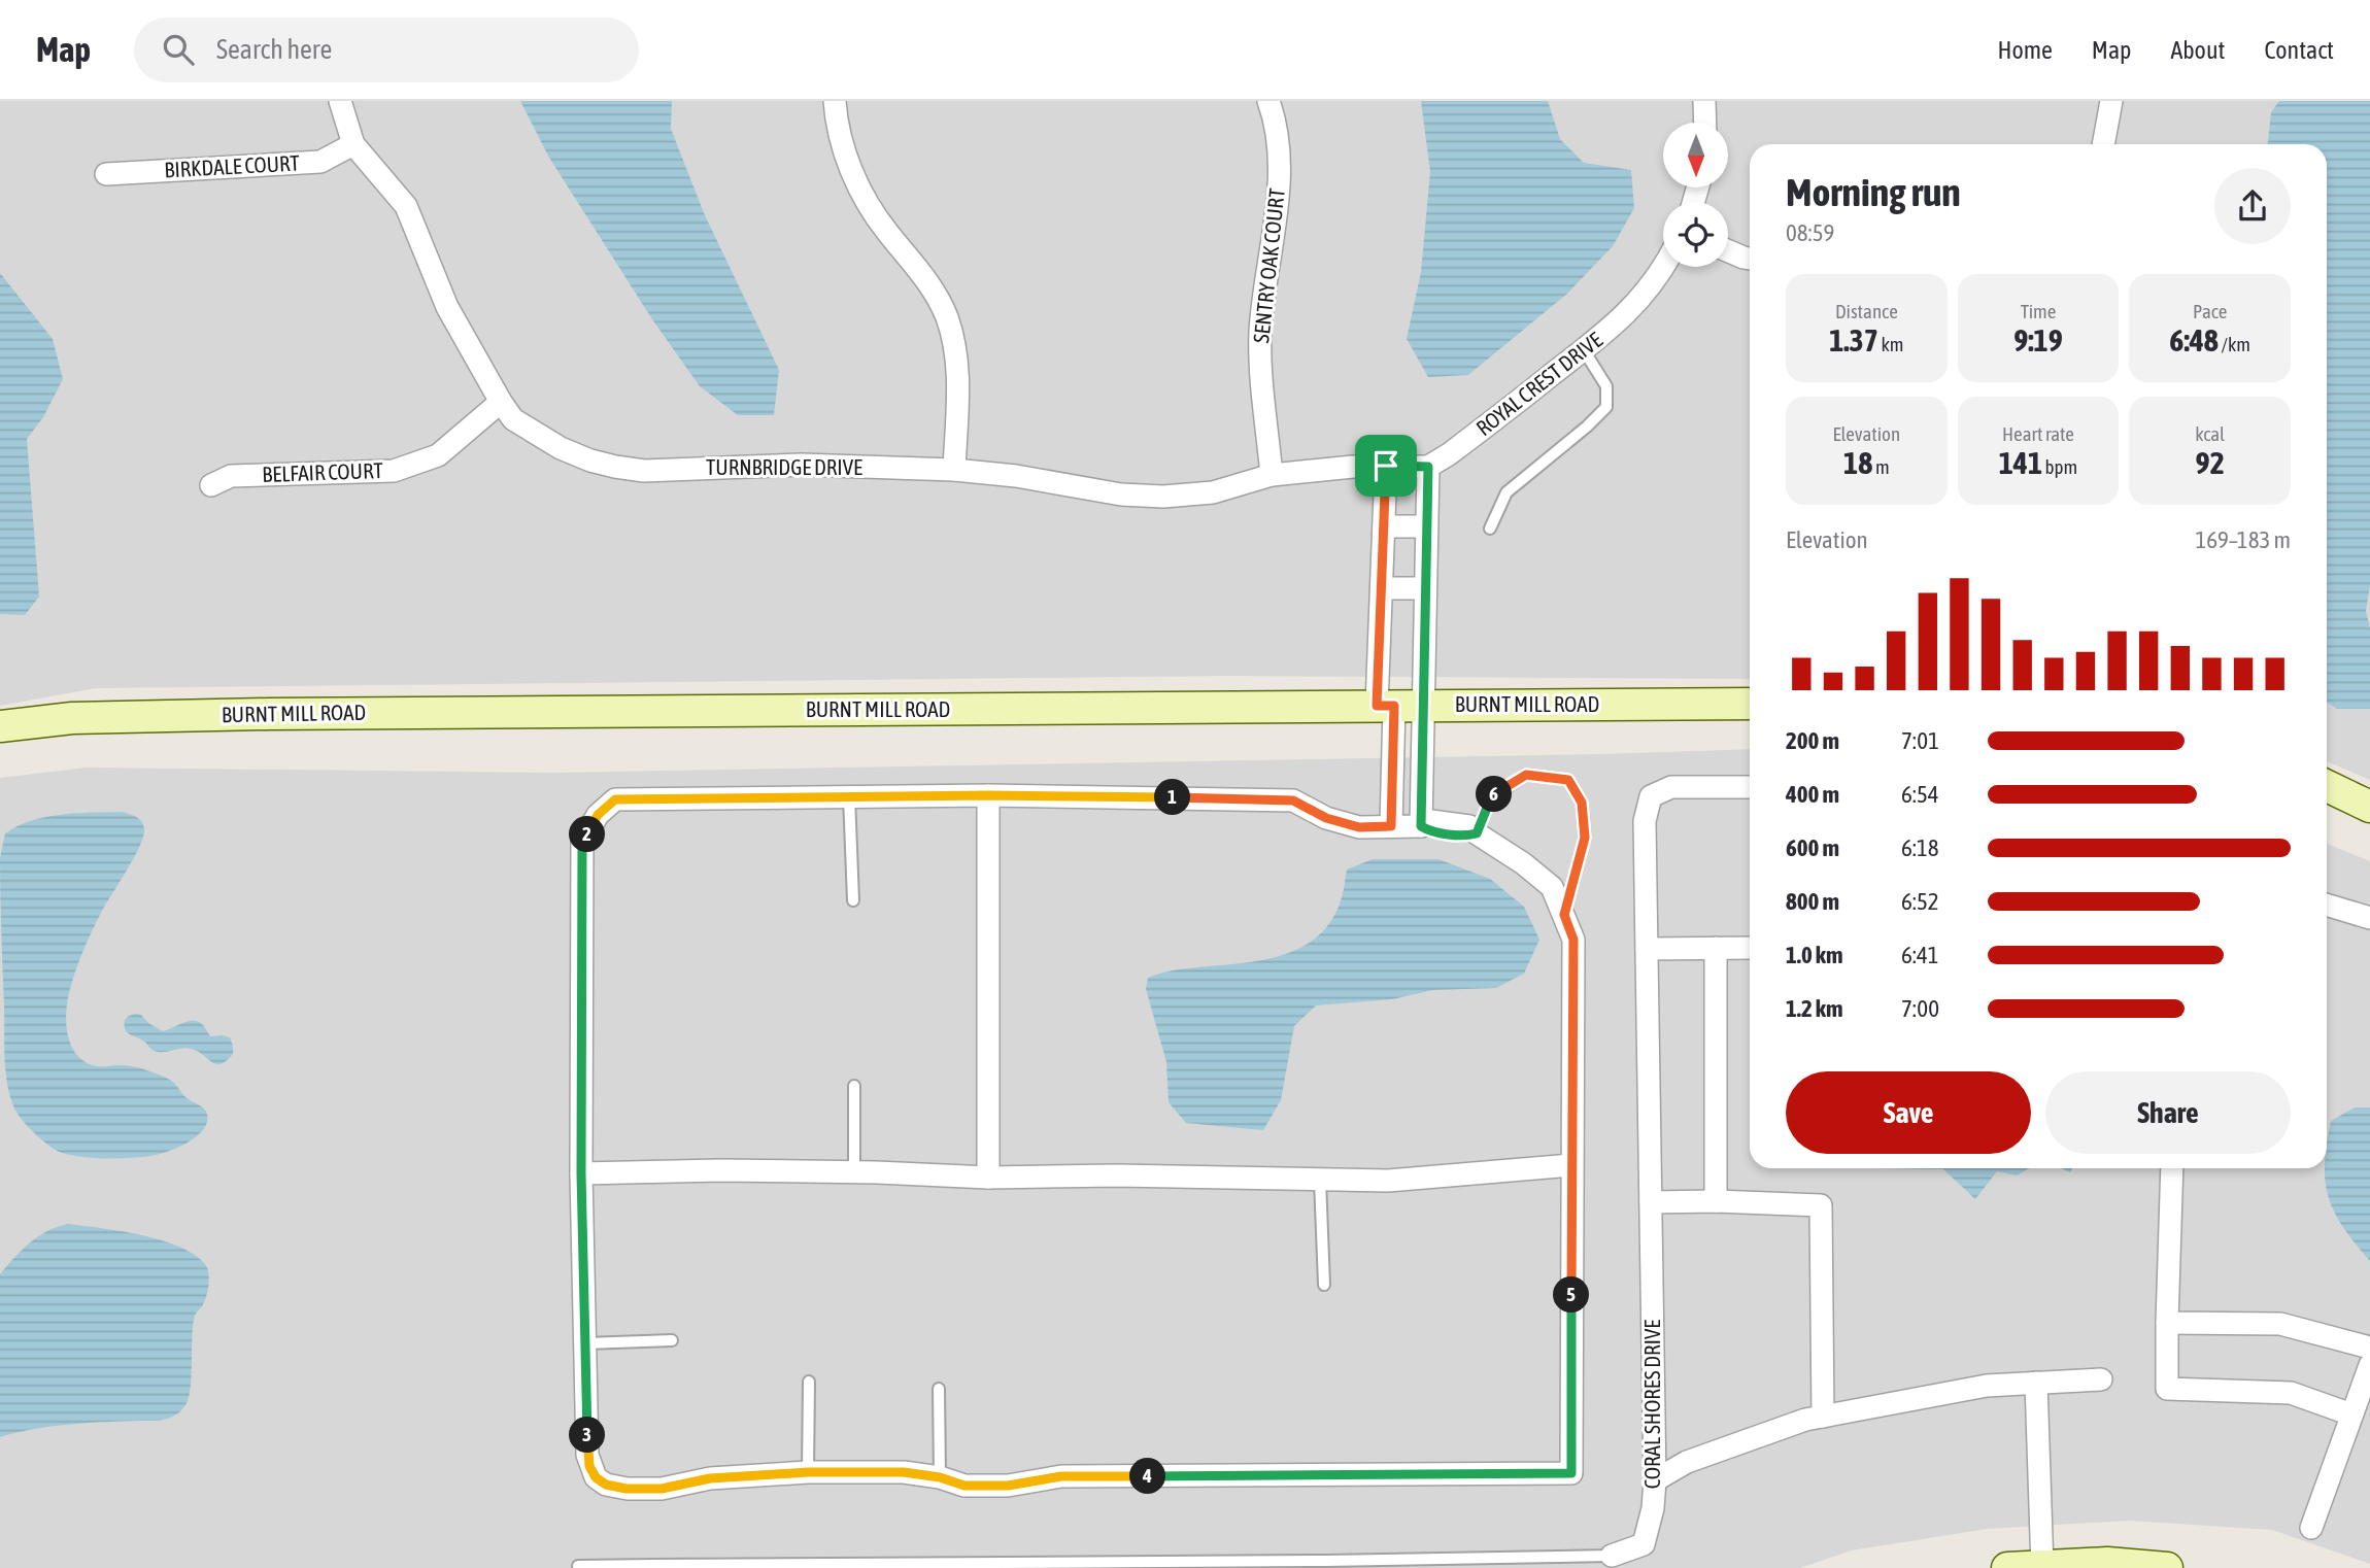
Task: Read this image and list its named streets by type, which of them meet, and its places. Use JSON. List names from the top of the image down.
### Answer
{
  "streets": {
    "street": [
      "BIRKDALE COURT",
      "SENTRY OAK COURT",
      "ROYAL CREST DRIVE",
      "TURNBRIDGE DRIVE",
      "BELFAIR COURT",
      "BURNT MILL ROAD",
      "CORAL SHORES DRIVE"
    ]
  },
  "crossings": [
    ["BIRKDALE COURT", "TURNBRIDGE DRIVE"],
    ["SENTRY OAK COURT", "TURNBRIDGE DRIVE"],
    ["ROYAL CREST DRIVE", "TURNBRIDGE DRIVE"],
    ["TURNBRIDGE DRIVE", "BELFAIR COURT"]
  ],
  "north": "bottom",
  "page": {
    "header": "Map",
    "search": "Search here",
    "nav": [
      "Home",
      "Map",
      "About",
      "Contact"
    ],
    "heading": ["Morning run", "08:59"],
    "stats": [
      ["Distance", "1.37 km"],
      ["Time", "9:19"],
      ["Pace", "6:48 /km"],
      ["Elevation", "18 m"],
      ["Heart rate", "141 bpm"],
      ["kcal", "92"]
    ],
    "chart": ["Elevation", "169–183 m"],
    "list": [
      {
        "name": "200 m",
        "note": "7:01"
      },
      {
        "name": "400 m",
        "note": "6:54"
      },
      {
        "name": "600 m",
        "note": "6:18"
      },
      {
        "name": "800 m",
        "note": "6:52"
      },
      {
        "name": "1.0 km",
        "note": "6:41"
      },
      {
        "name": "1.2 km",
        "note": "7:00"
      }
    ],
    "pins": [
      "6",
      "1",
      "2",
      "5",
      "3",
      "4"
    ],
    "buttons": ["Save", "Share"]
  }
}
